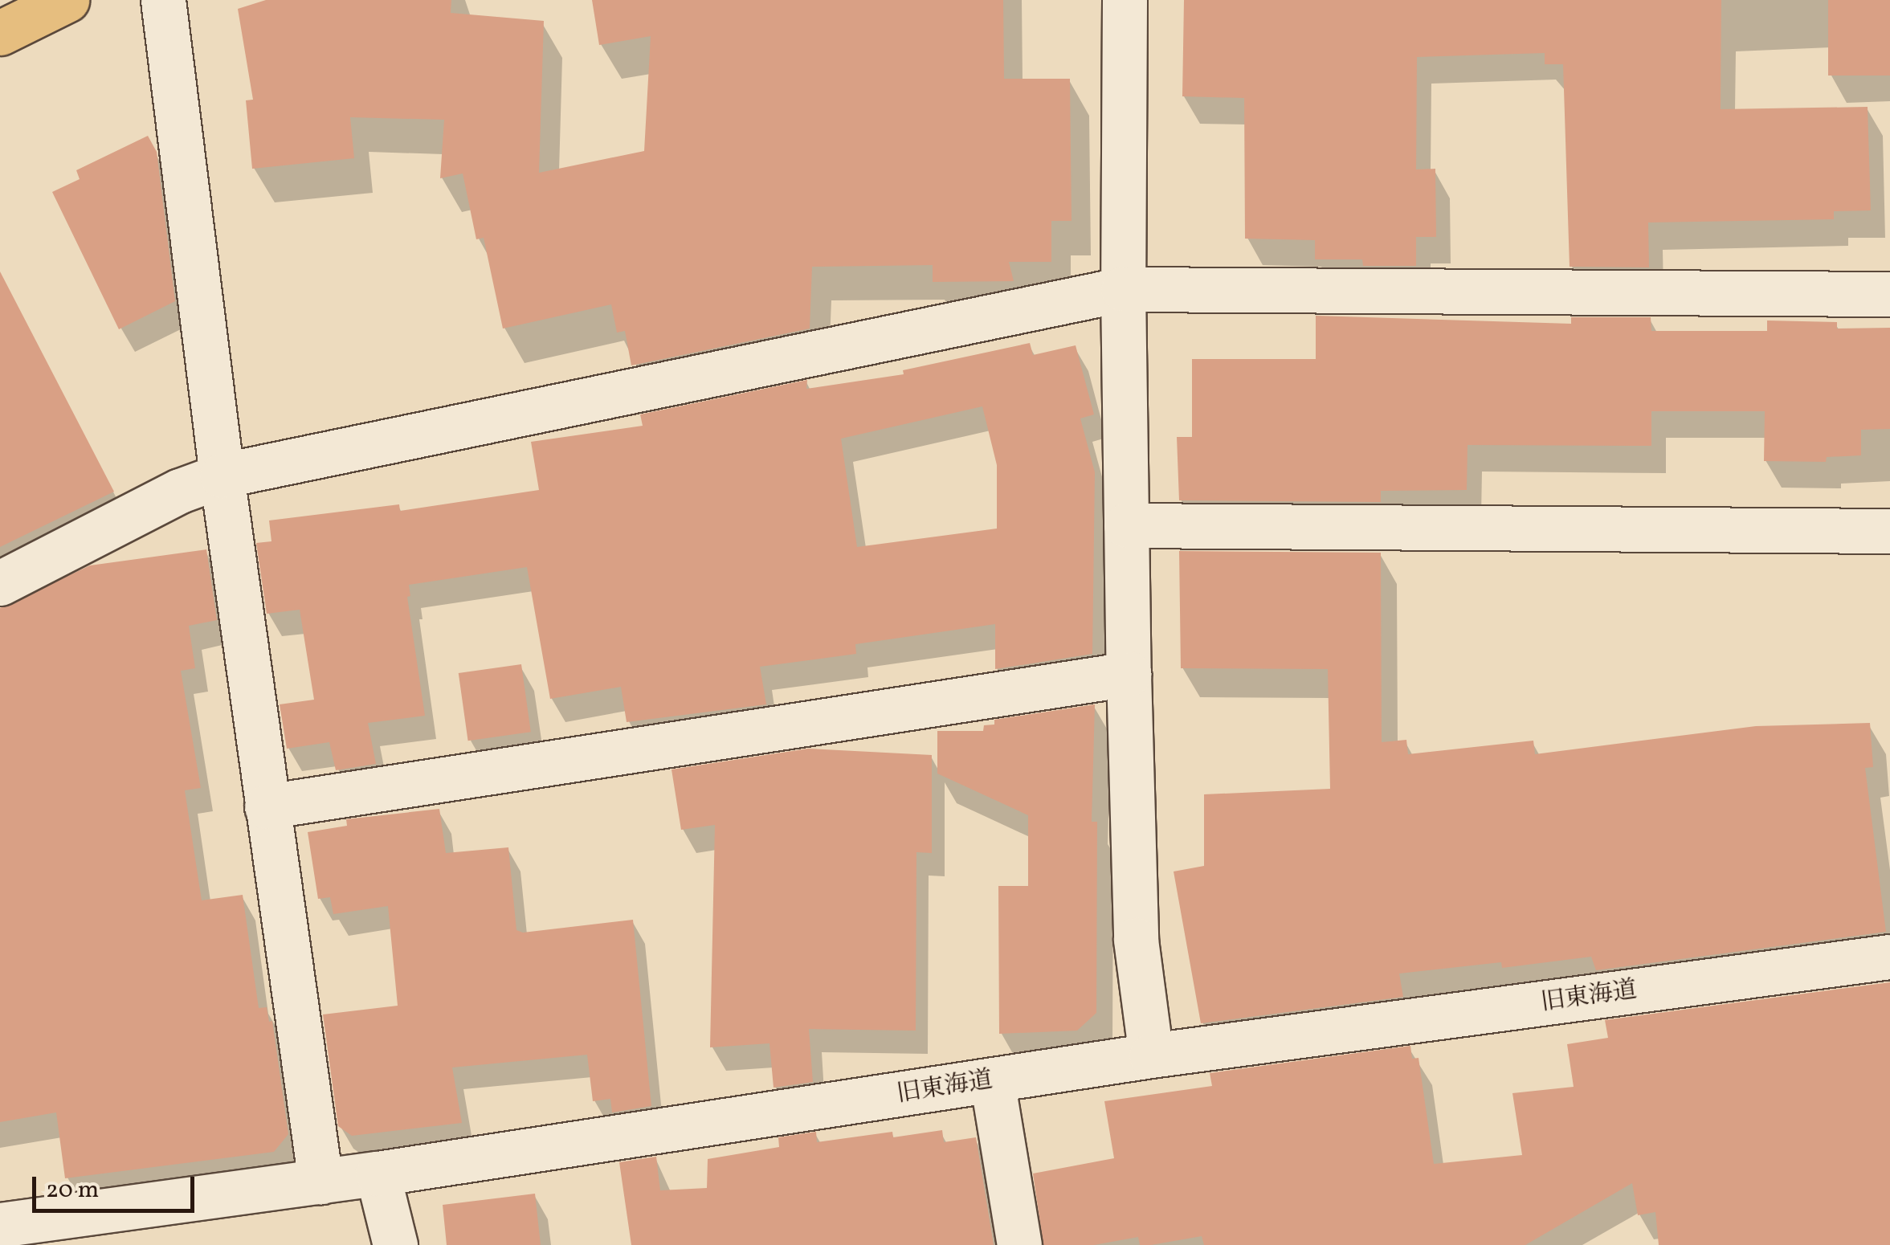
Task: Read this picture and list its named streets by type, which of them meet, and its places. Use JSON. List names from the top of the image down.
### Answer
{
  "streets": {
    "street": ["旧東海道"]
  },
  "scale_bar": "20 m"
}
